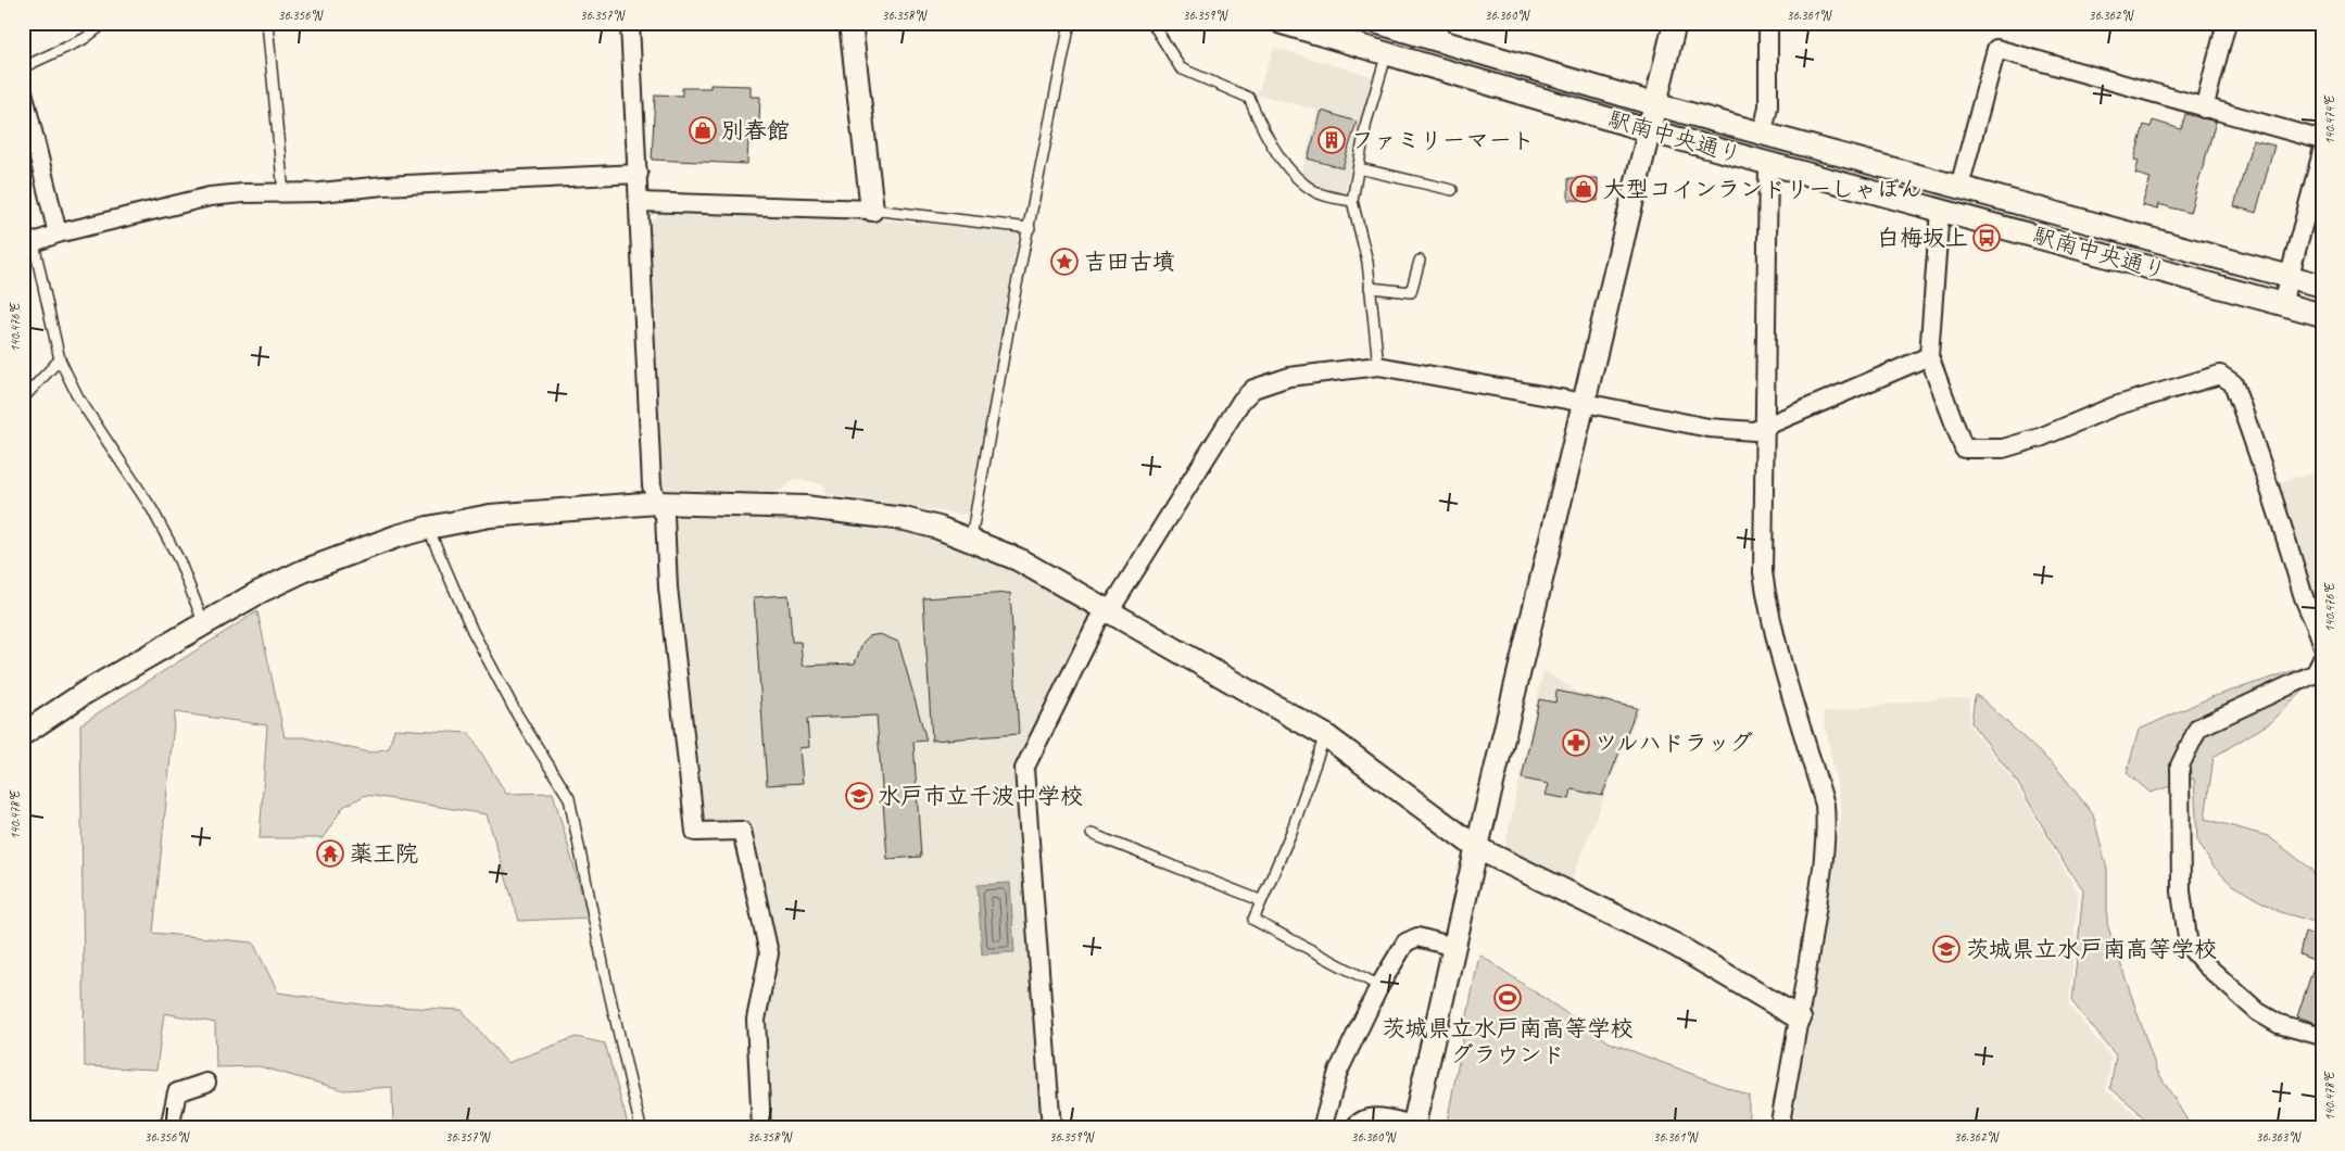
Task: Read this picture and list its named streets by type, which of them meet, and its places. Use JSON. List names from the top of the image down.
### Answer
{
  "streets": {
    "street": ["駅南中央通り"]
  },
  "places": {
    "shop": ["別春館", "大型コインランドリーしゃぼん"],
    "building": ["ファミリーマート"],
    "bus stop": ["白梅坂上"],
    "place": ["吉田古墳"],
    "pharmacy": ["ツルハドラッグ"],
    "school or university": ["水戸市立千波中学校", "茨城県立水戸南高等学校"],
    "temple": ["薬王院"],
    "sports": ["茨城県立水戸南高等学校 グラウンド"]
  },
  "coordinates": [
    "36.356°N",
    "36.357°N",
    "36.358°N",
    "36.359°N",
    "36.360°N",
    "36.361°N",
    "36.362°N",
    "140.474°E",
    "140.476°E",
    "140.478°E",
    "36.363°N"
  ]
}
